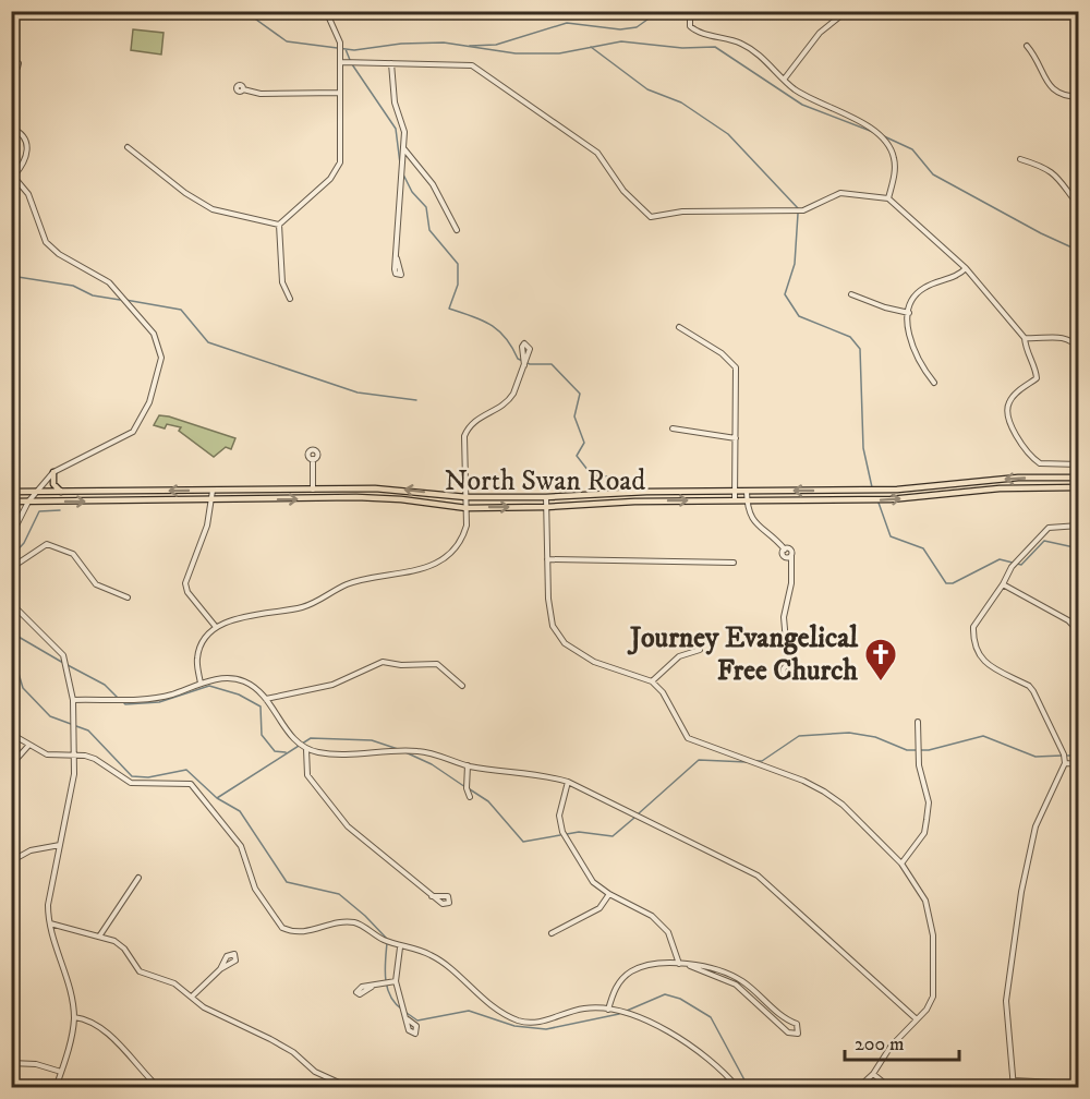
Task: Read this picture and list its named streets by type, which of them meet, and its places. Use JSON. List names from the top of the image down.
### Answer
{
  "streets": {
    "main road": ["North Swan Road"]
  },
  "places": {
    "church": ["Journey Evangelical Free Church"]
  },
  "scale_bar": "200 m"
}
